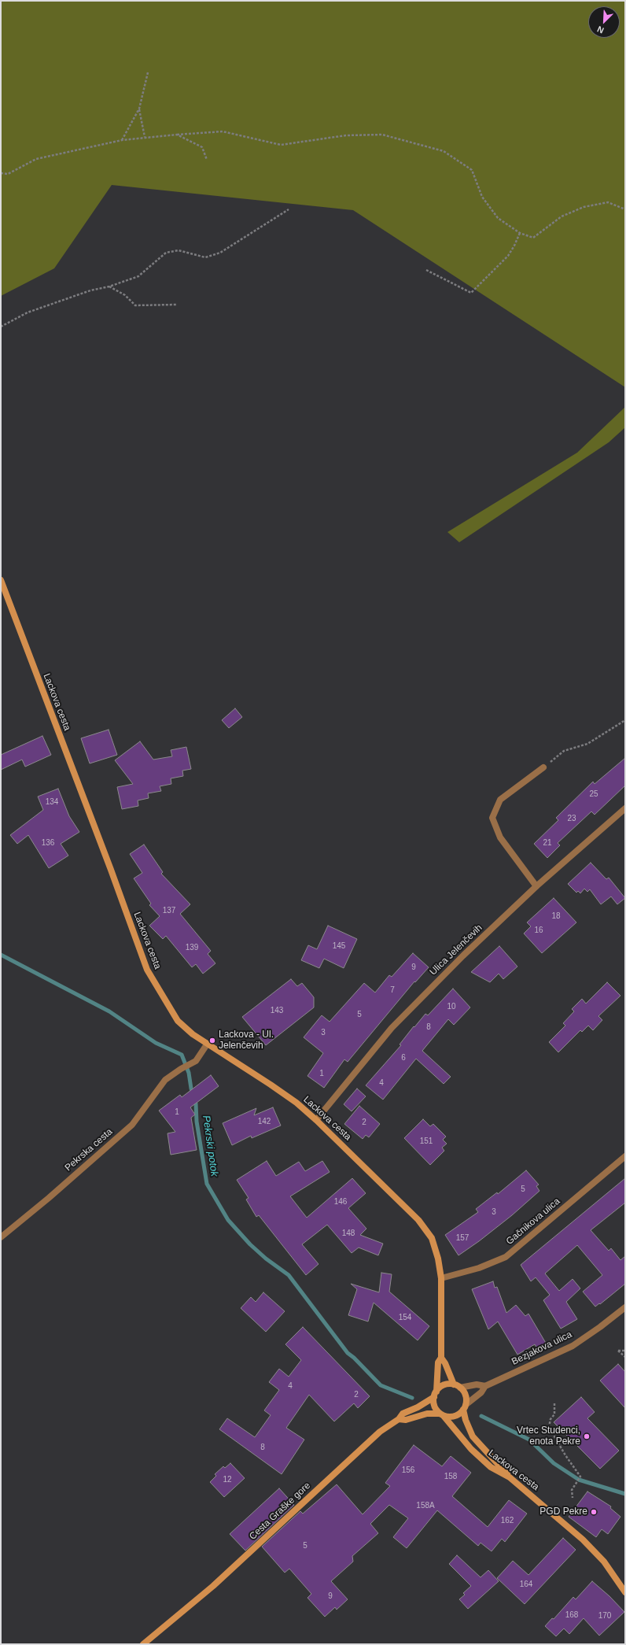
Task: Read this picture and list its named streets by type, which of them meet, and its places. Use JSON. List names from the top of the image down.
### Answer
{
  "streets": {
    "street": [
      "Lackova cesta",
      "Ulica Jelenčevih",
      "Pekrska cesta",
      "Gačnikova ulica",
      "Bezjakova ulica",
      "Cesta Graške gore"
    ]
  },
  "crossings": [
    ["Lackova cesta", "Ulica Jelenčevih"],
    ["Lackova cesta", "Pekrska cesta"],
    ["Lackova cesta", "Gačnikova ulica"],
    ["Lackova cesta", "Bezjakova ulica"],
    ["Lackova cesta", "Cesta Graške gore"],
    ["Bezjakova ulica", "Cesta Graške gore"]
  ],
  "water": ["Pekrski potok"],
  "places": ["Lackova - Ul. Jelenčevih", "Vrtec Studenci, enota Pekre", "PGD Pekre"],
  "house_numbers": [
    "25",
    "134",
    "23",
    "136",
    "21",
    "137",
    "18",
    "16",
    "145",
    "139",
    "9",
    "7",
    "10",
    "143",
    "5",
    "8",
    "3",
    "6",
    "1",
    "4",
    "1",
    "142",
    "2",
    "151",
    "5",
    "146",
    "3",
    "148",
    "157",
    "154",
    "4",
    "2",
    "8",
    "156",
    "158",
    "12",
    "158A",
    "162",
    "5",
    "164",
    "9",
    "168",
    "170"
  ],
  "north": "bottom left"
}
